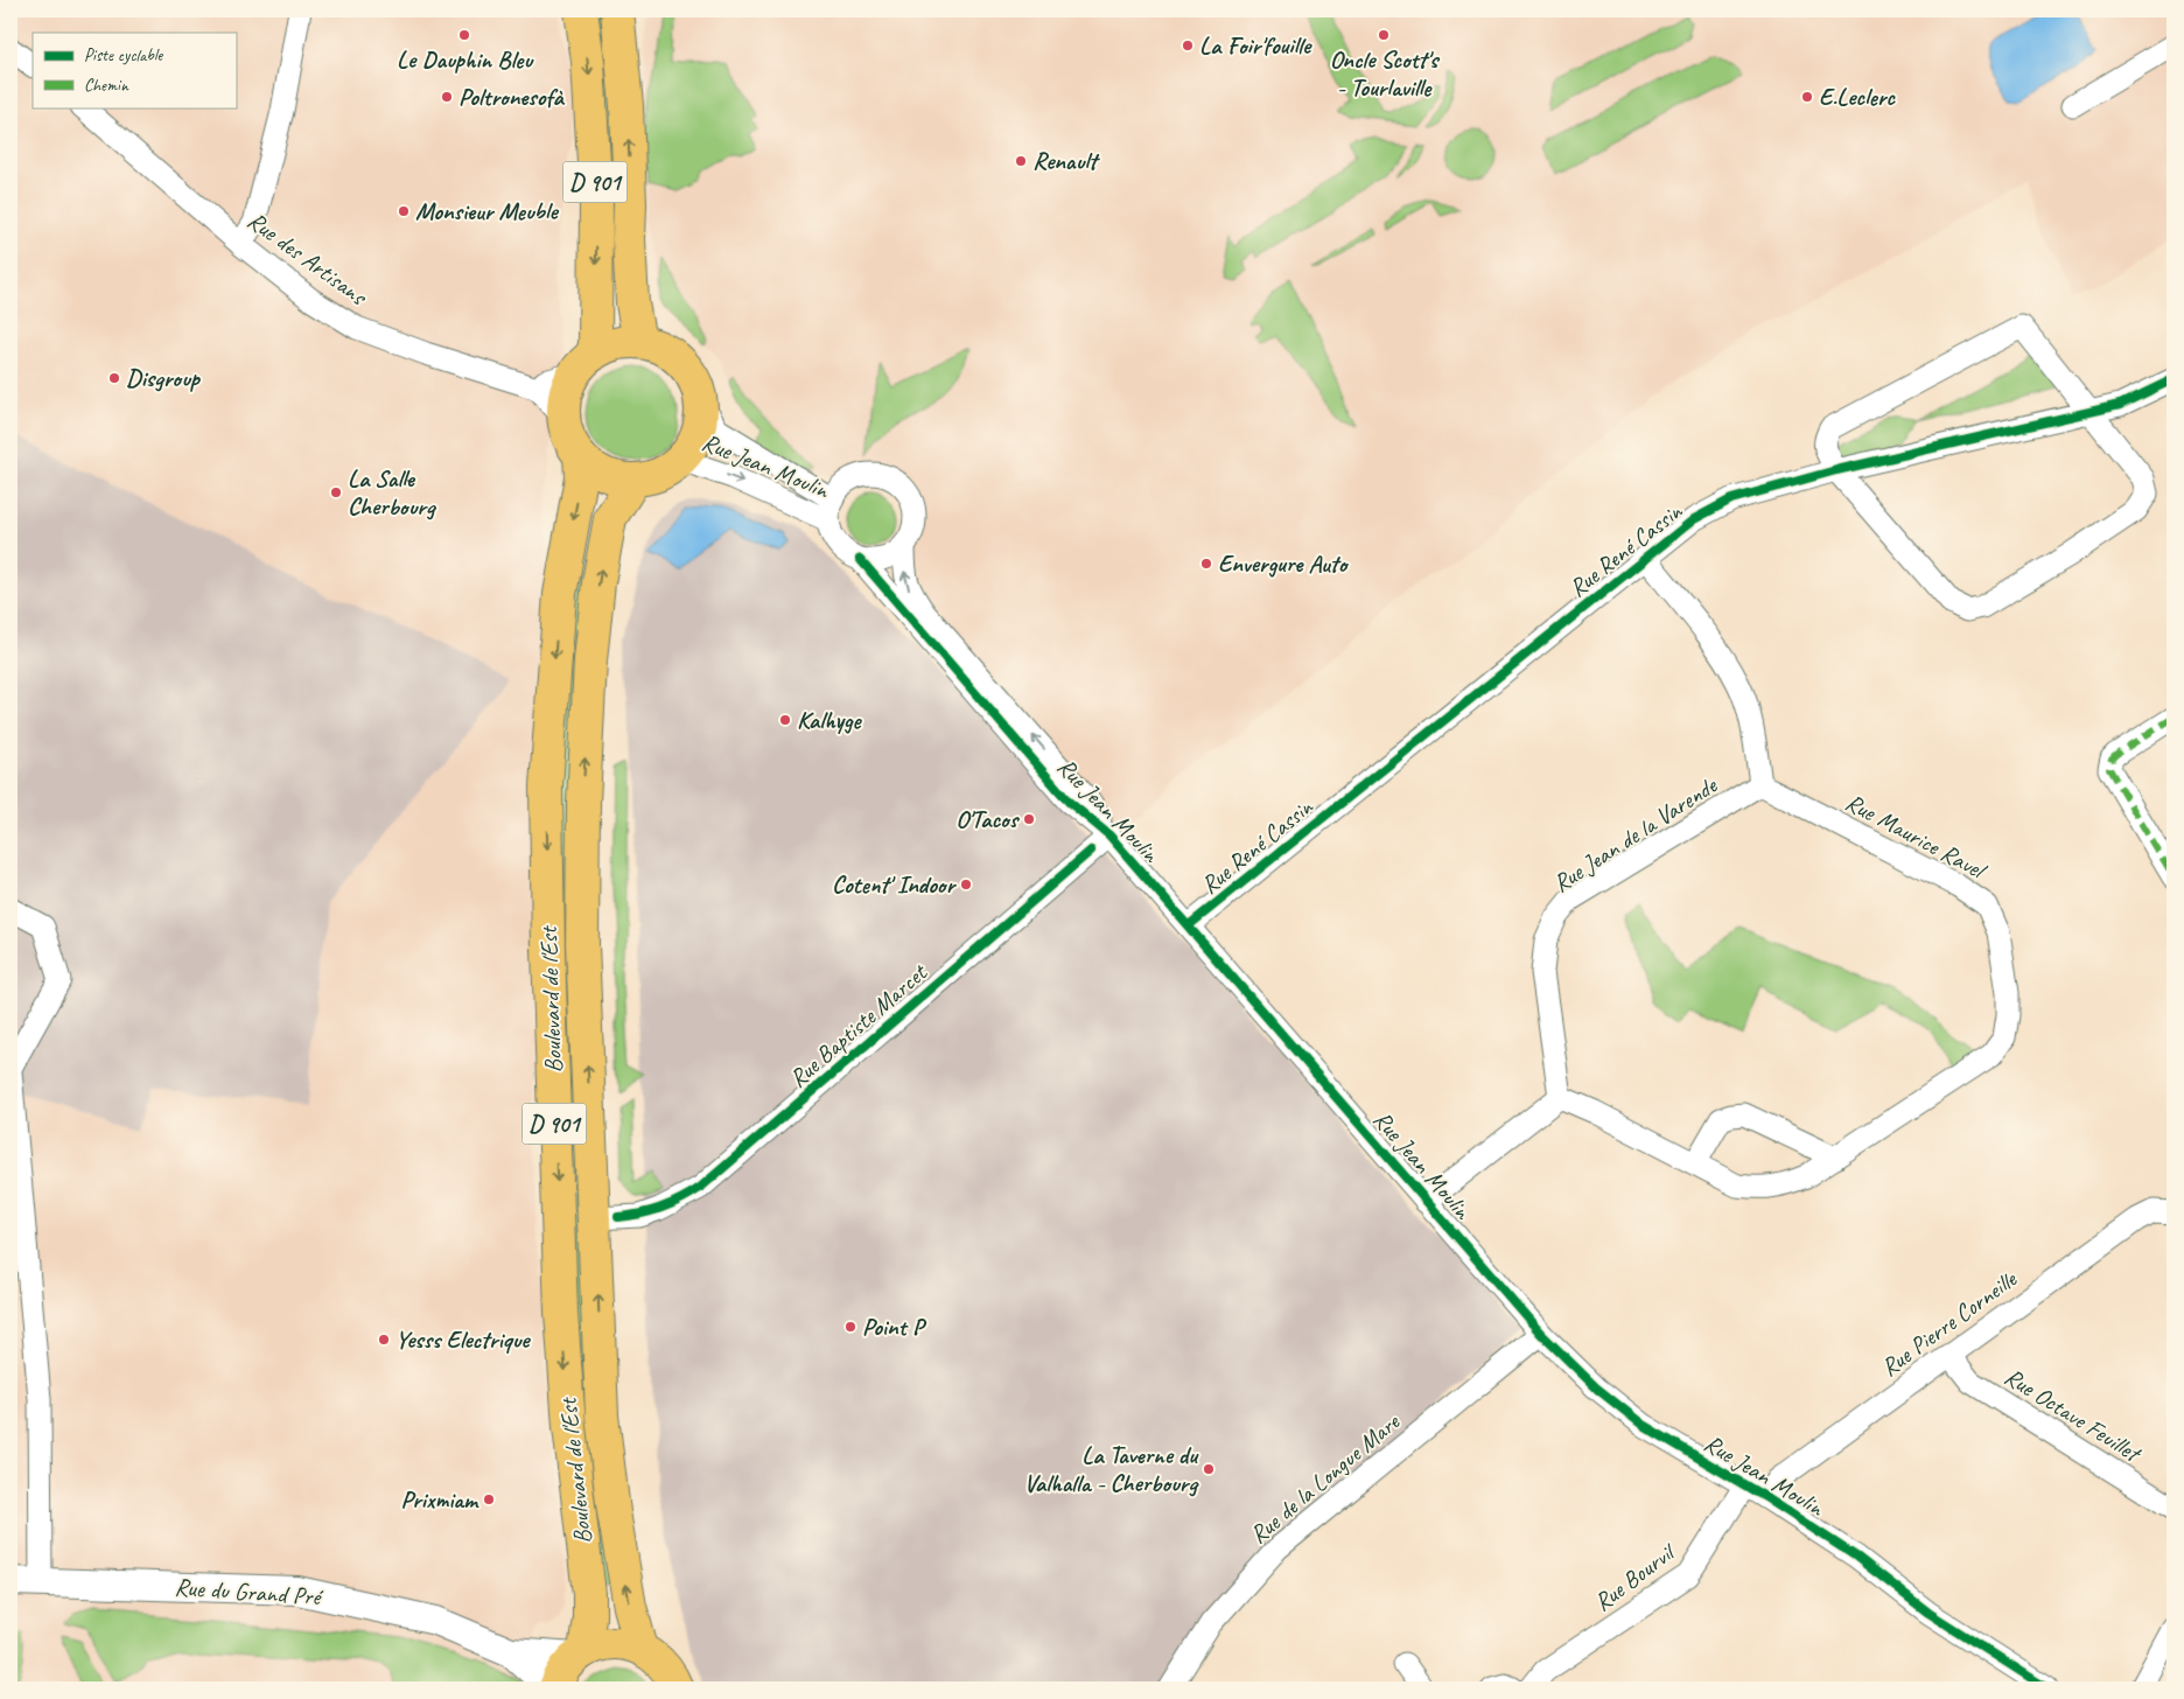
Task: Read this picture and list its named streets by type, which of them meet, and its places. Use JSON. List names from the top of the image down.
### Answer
{
  "streets": {
    "main road": ["D 901", "Boulevard de l'Est"],
    "street": [
      "Rue des Artisans",
      "Rue Jean Moulin",
      "Rue René Cassin",
      "Rue Jean de la Varende",
      "Rue Maurice Ravel",
      "Rue Baptiste Marcet",
      "Rue Pierre Corneille",
      "Rue Octave Feuillet",
      "Rue de la Longue Mare",
      "Rue Bourvil",
      "Rue du Grand Pré"
    ]
  },
  "crossings": [
    ["D 901", "Rue Jean Moulin"],
    ["D 901", "Boulevard de l'Est"],
    ["Rue Jean Moulin", "Rue René Cassin"],
    ["Rue Jean Moulin", "Boulevard de l'Est"],
    ["Rue Jean Moulin", "Rue Baptiste Marcet"],
    ["Rue Jean Moulin", "Rue Pierre Corneille"],
    ["Rue Jean Moulin", "Rue de la Longue Mare"],
    ["Rue Jean Moulin", "Rue Bourvil"],
    ["Rue Jean de la Varende", "Rue Maurice Ravel"],
    ["Boulevard de l'Est", "Rue Baptiste Marcet"],
    ["Boulevard de l'Est", "Rue du Grand Pré"],
    ["Rue Pierre Corneille", "Rue Octave Feuillet"]
  ],
  "places": [
    "Le Dauphin Bleu",
    "Oncle Scott's - Tourlaville",
    "La Foir'fouille",
    "Poltronesofà",
    "E.Leclerc",
    "Renault",
    "Monsieur Meuble",
    "Disgroup",
    "La Salle Cherbourg",
    "Envergure Auto",
    "Kalhyge",
    "O'Tacos",
    "Cotent' Indoor",
    "Point P",
    "Yesss Electrique",
    "La Taverne du Valhalla - Cherbourg",
    "Prixmiam"
  ],
  "legend": ["Piste cyclable", "Chemin"]
}
